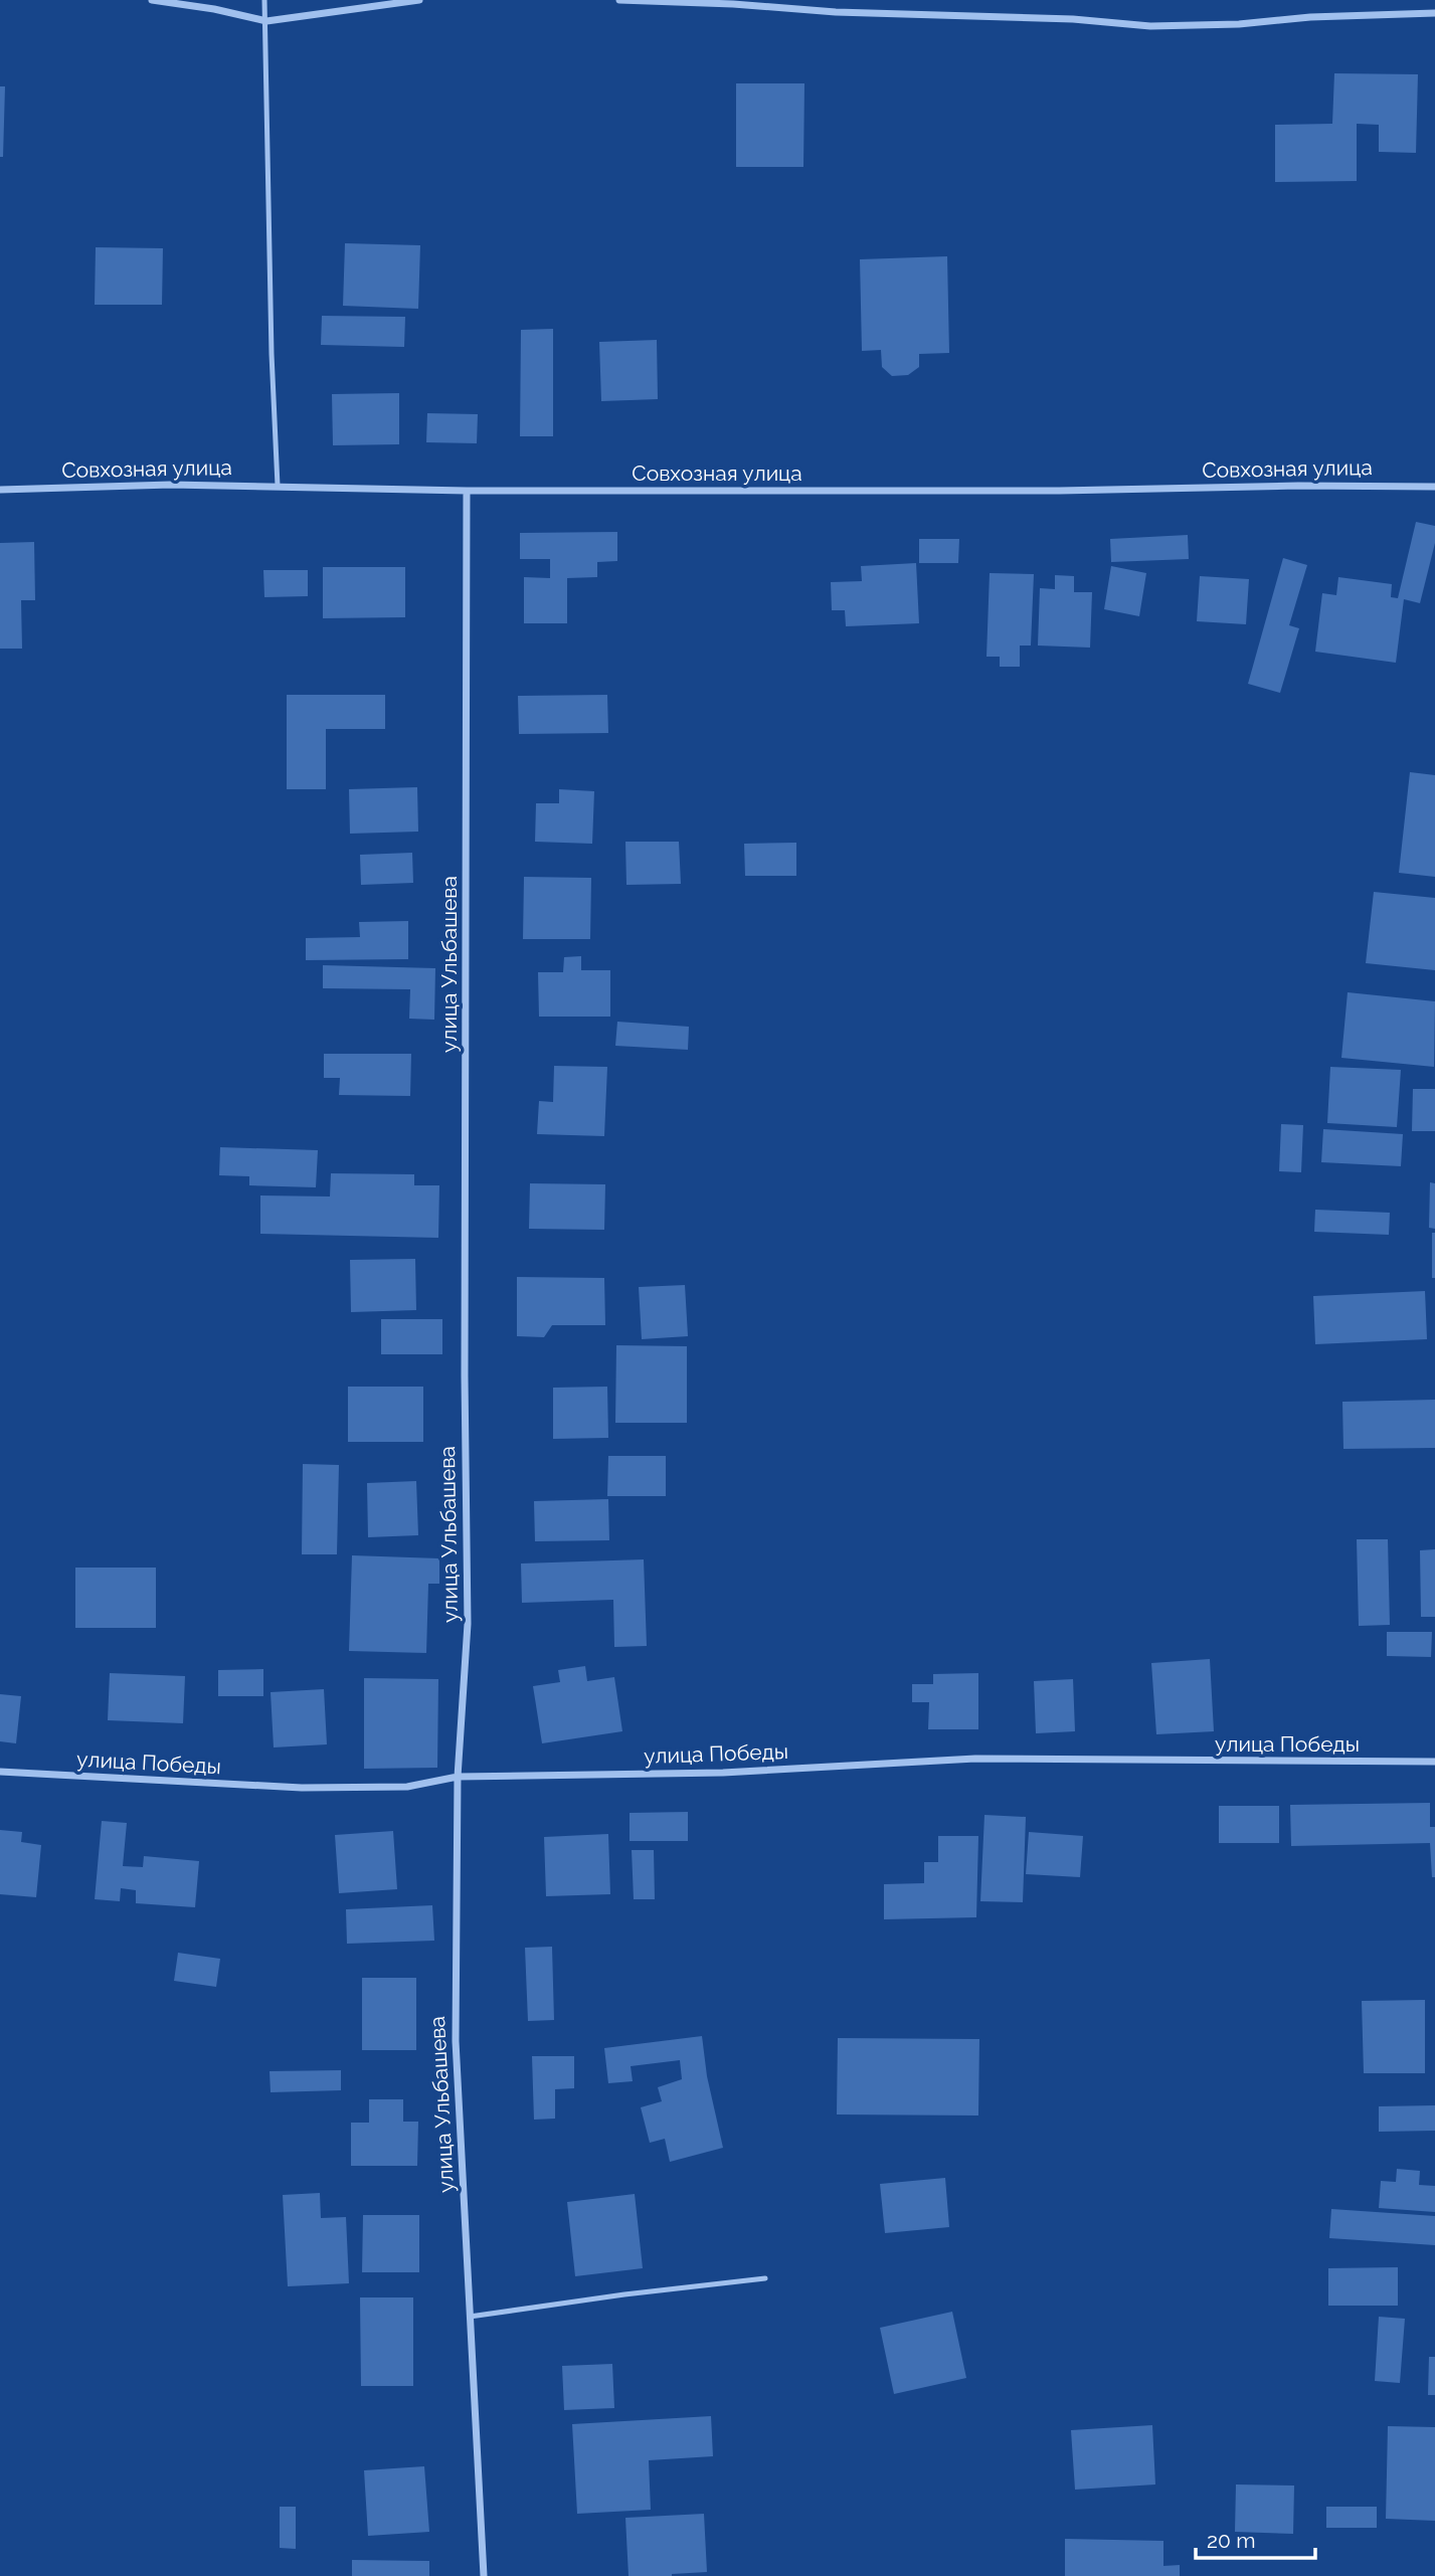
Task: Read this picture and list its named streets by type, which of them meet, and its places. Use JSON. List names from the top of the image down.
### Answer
{
  "streets": {
    "street": ["Совхозная улица", "улица Ульбашева", "улица Победы"]
  },
  "crossings": [
    ["Совхозная улица", "улица Ульбашева"],
    ["улица Ульбашева", "улица Победы"]
  ],
  "scale_bar": "20 m"
}
